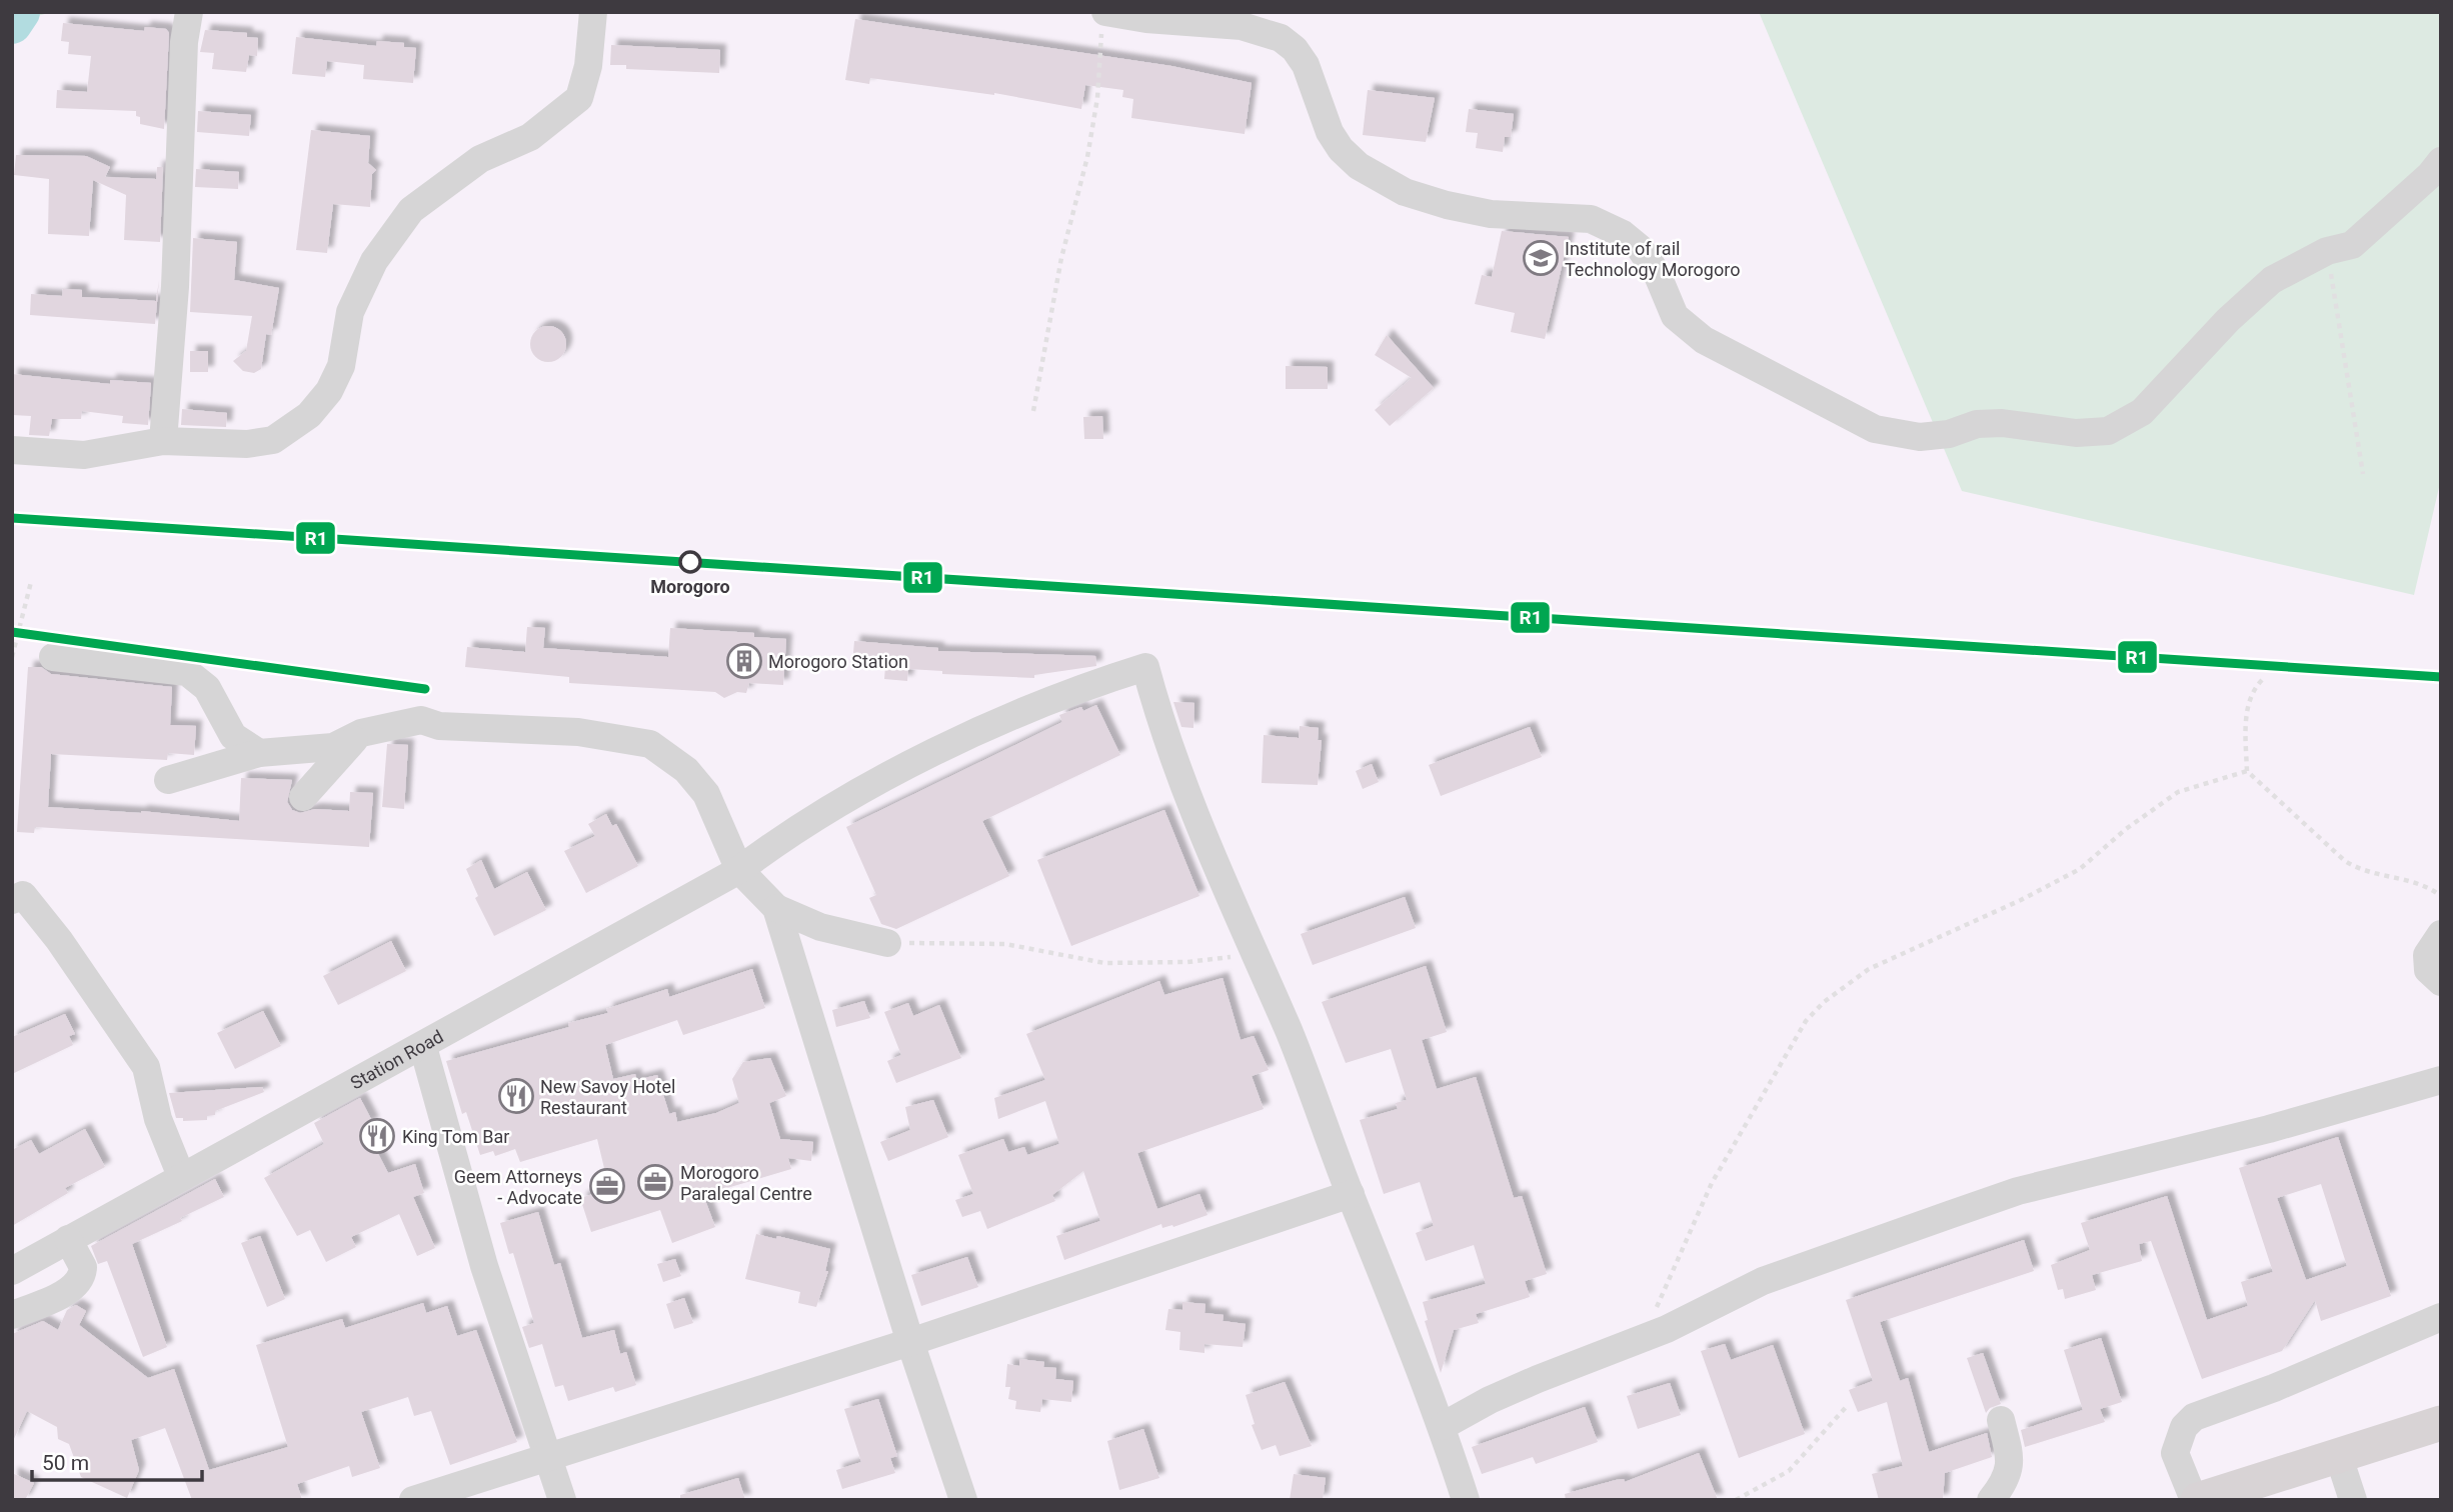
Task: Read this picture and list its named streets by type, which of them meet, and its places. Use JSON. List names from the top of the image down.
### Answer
{
  "streets": {
    "street": ["Station Road"]
  },
  "places": {
    "school or university": ["Institute of rail Technology Morogoro"],
    "other": ["Morogoro"],
    "building": ["Morogoro Station"],
    "restaurant": ["New Savoy Hotel Restaurant", "King Tom Bar"],
    "office": ["Morogoro Paralegal Centre", "Geem Attorneys - Advocate"]
  },
  "lines": ["transit line R1"],
  "scale_bar": "50 m"
}
